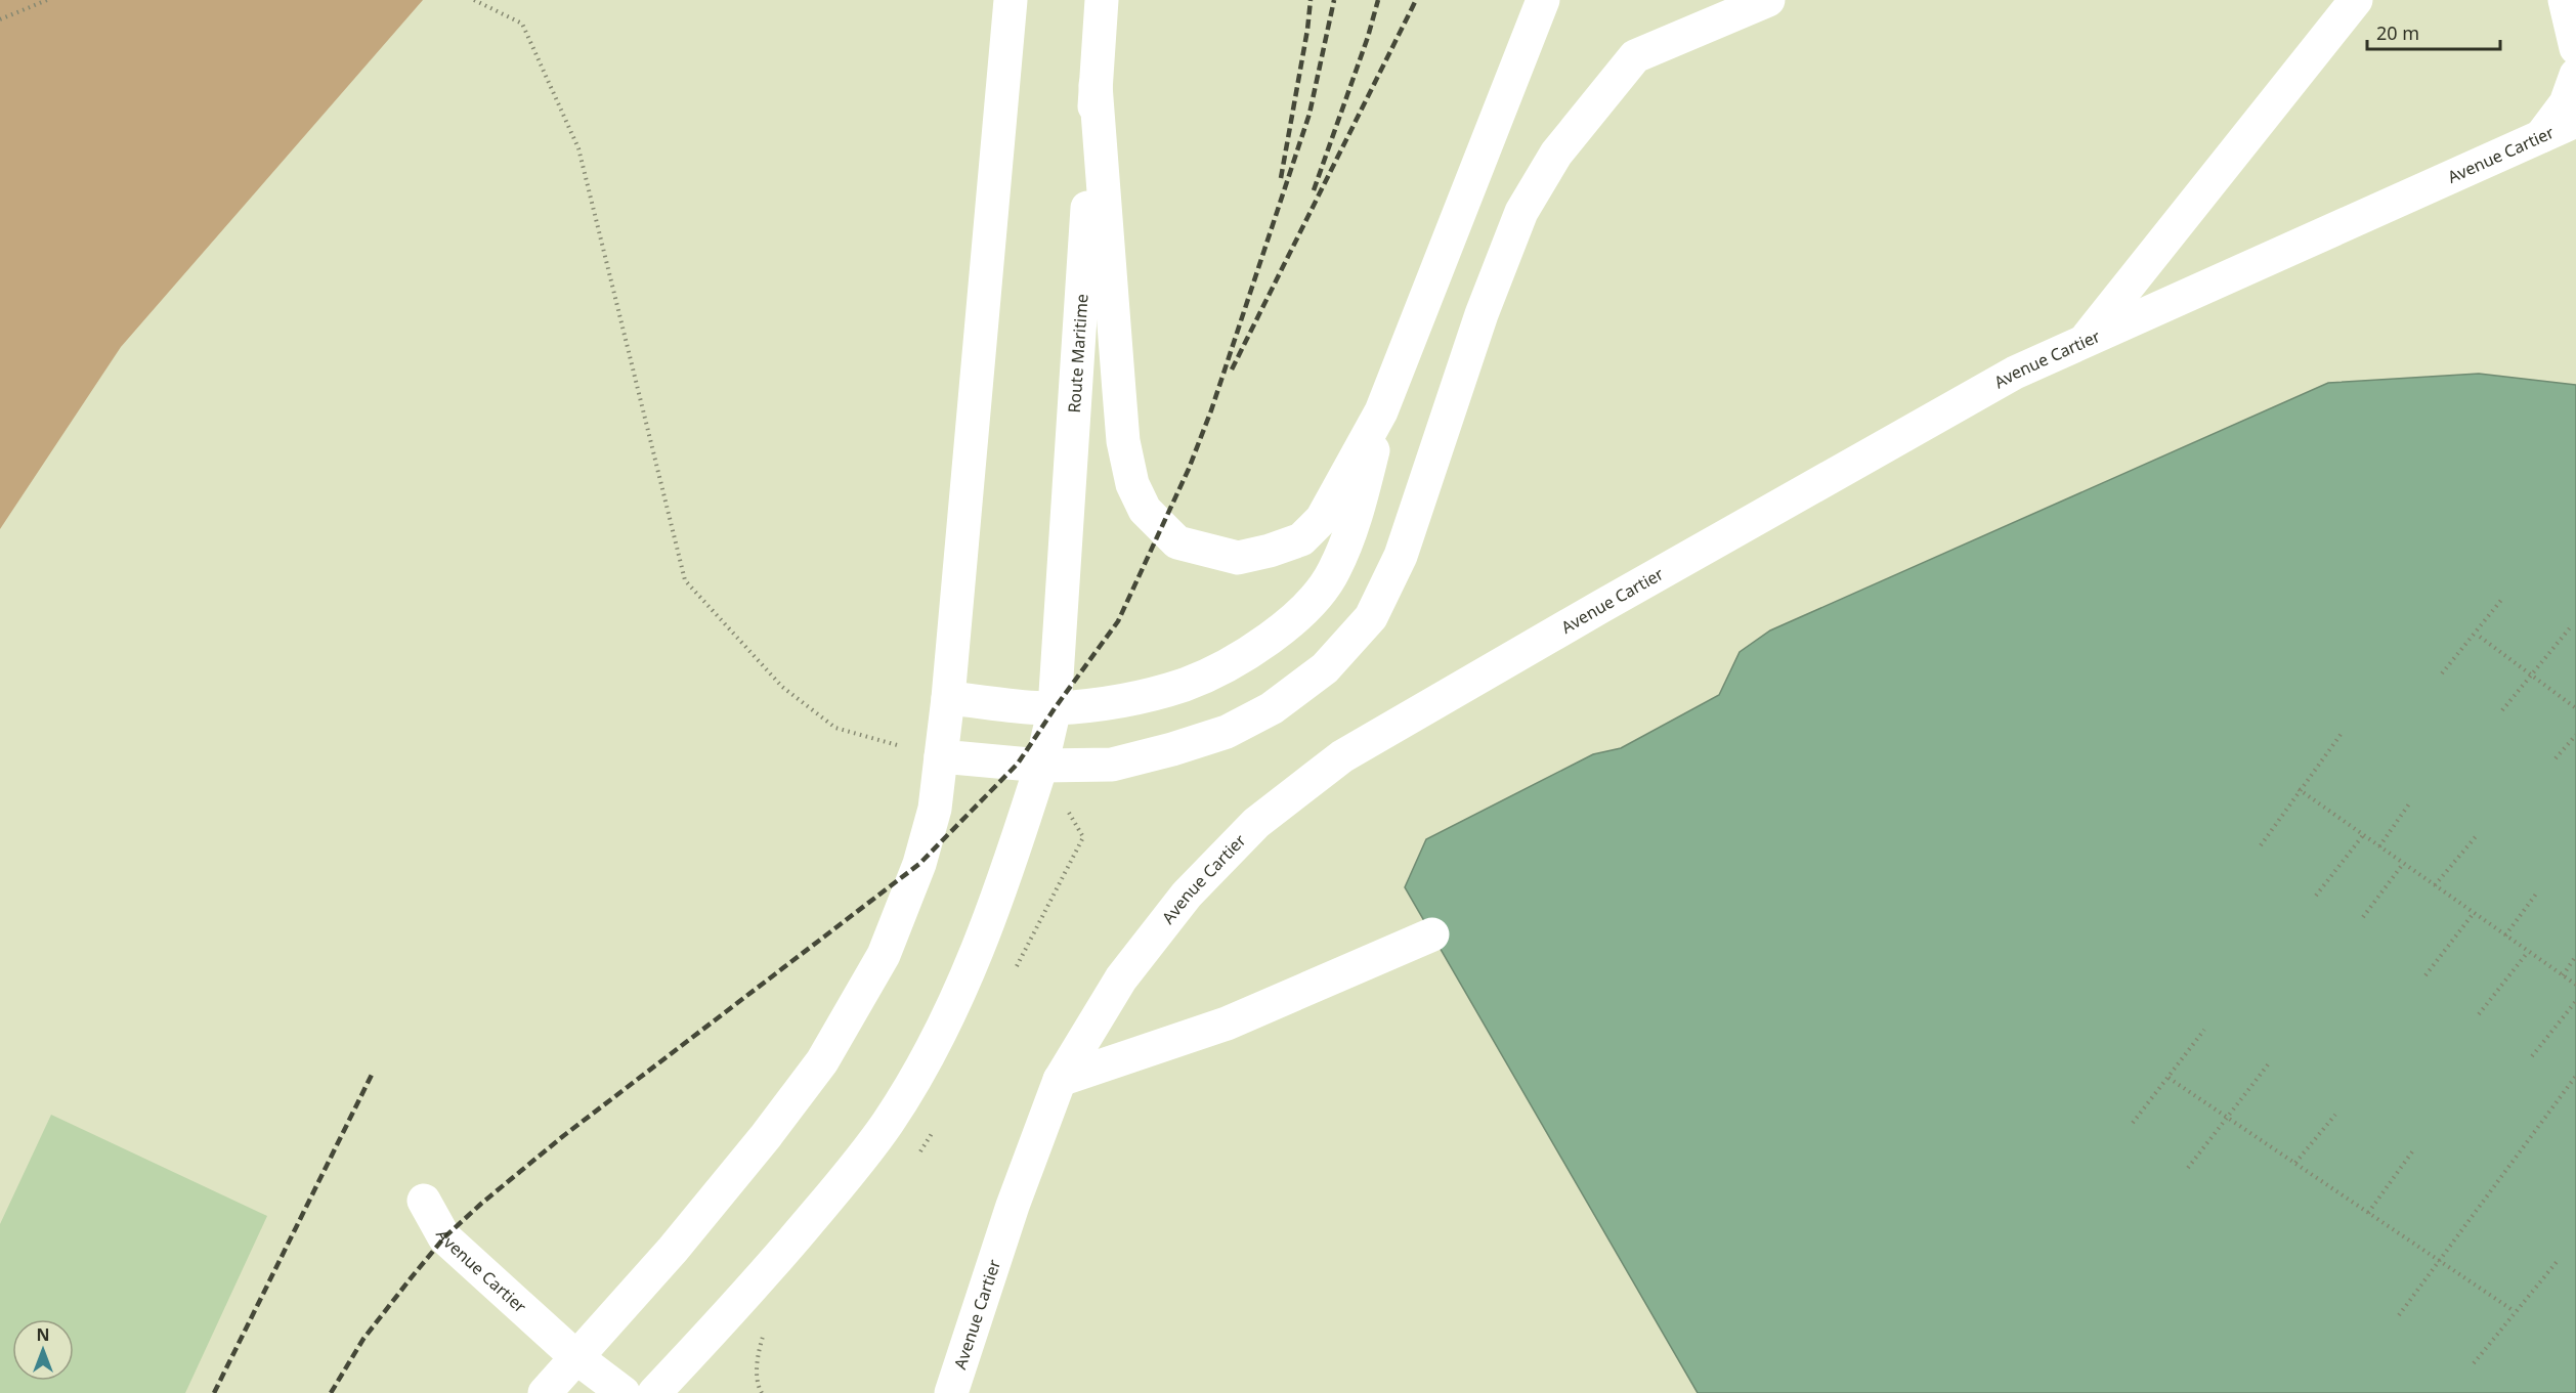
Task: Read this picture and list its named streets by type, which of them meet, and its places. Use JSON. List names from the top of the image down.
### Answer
{
  "streets": {
    "main road": ["Avenue Cartier", "Route Maritime"]
  },
  "scale_bar": "20 m",
  "north": "top"
}
